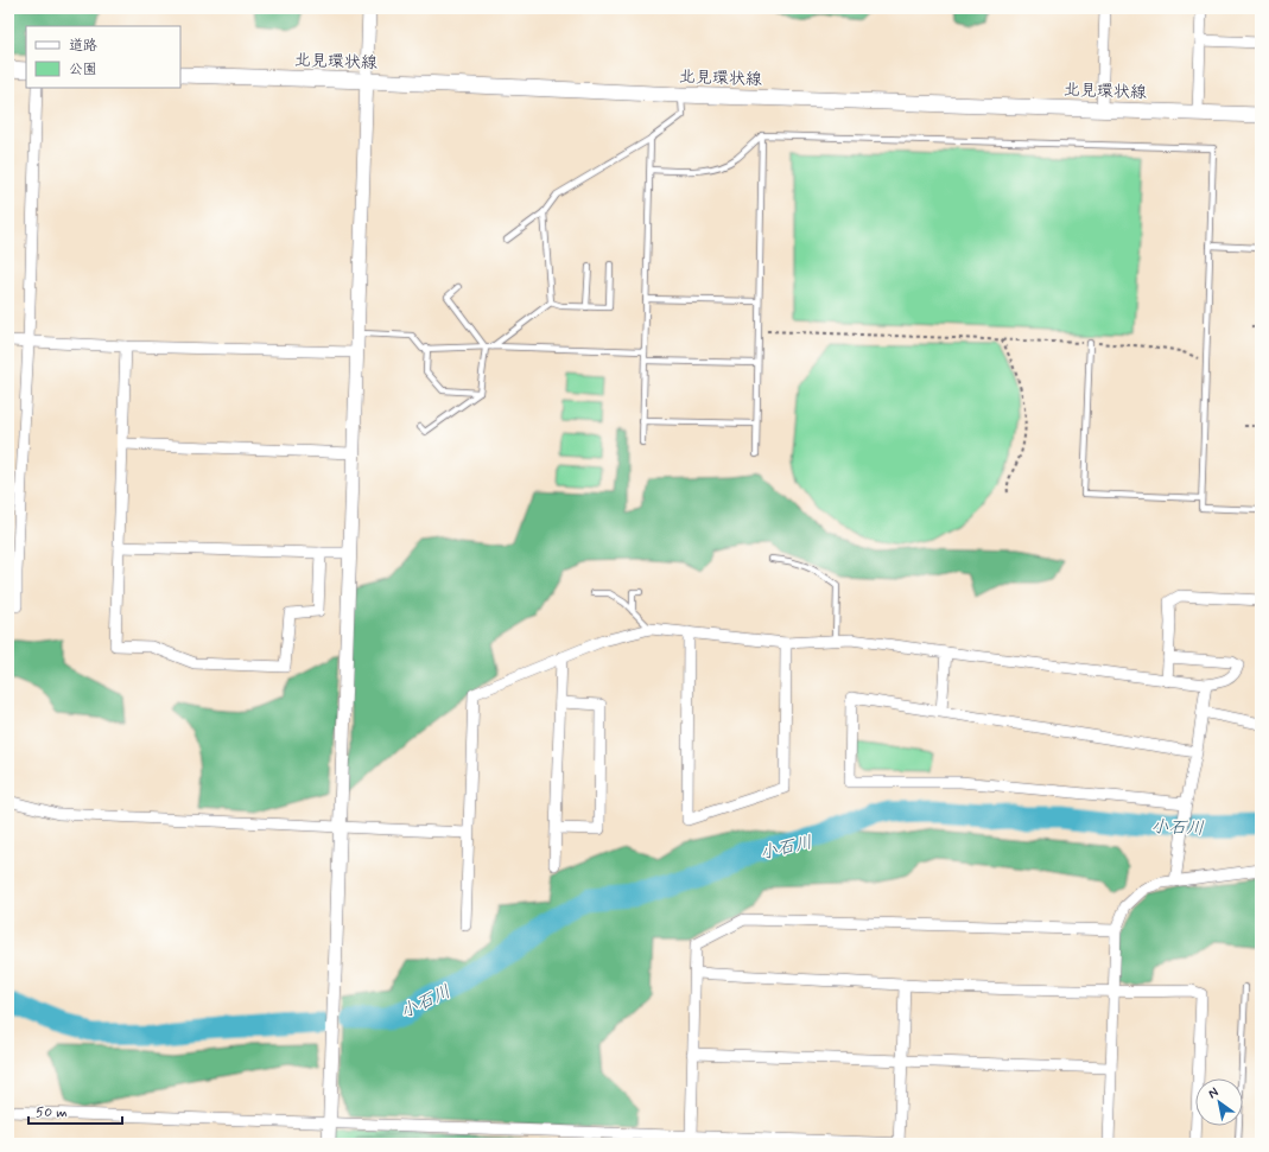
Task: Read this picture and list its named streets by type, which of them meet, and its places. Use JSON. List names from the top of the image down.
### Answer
{
  "streets": {
    "main road": ["北見環状線"]
  },
  "water": ["小石川"],
  "legend": ["道路", "公園"],
  "scale_bar": "50 m",
  "north": "top left"
}
